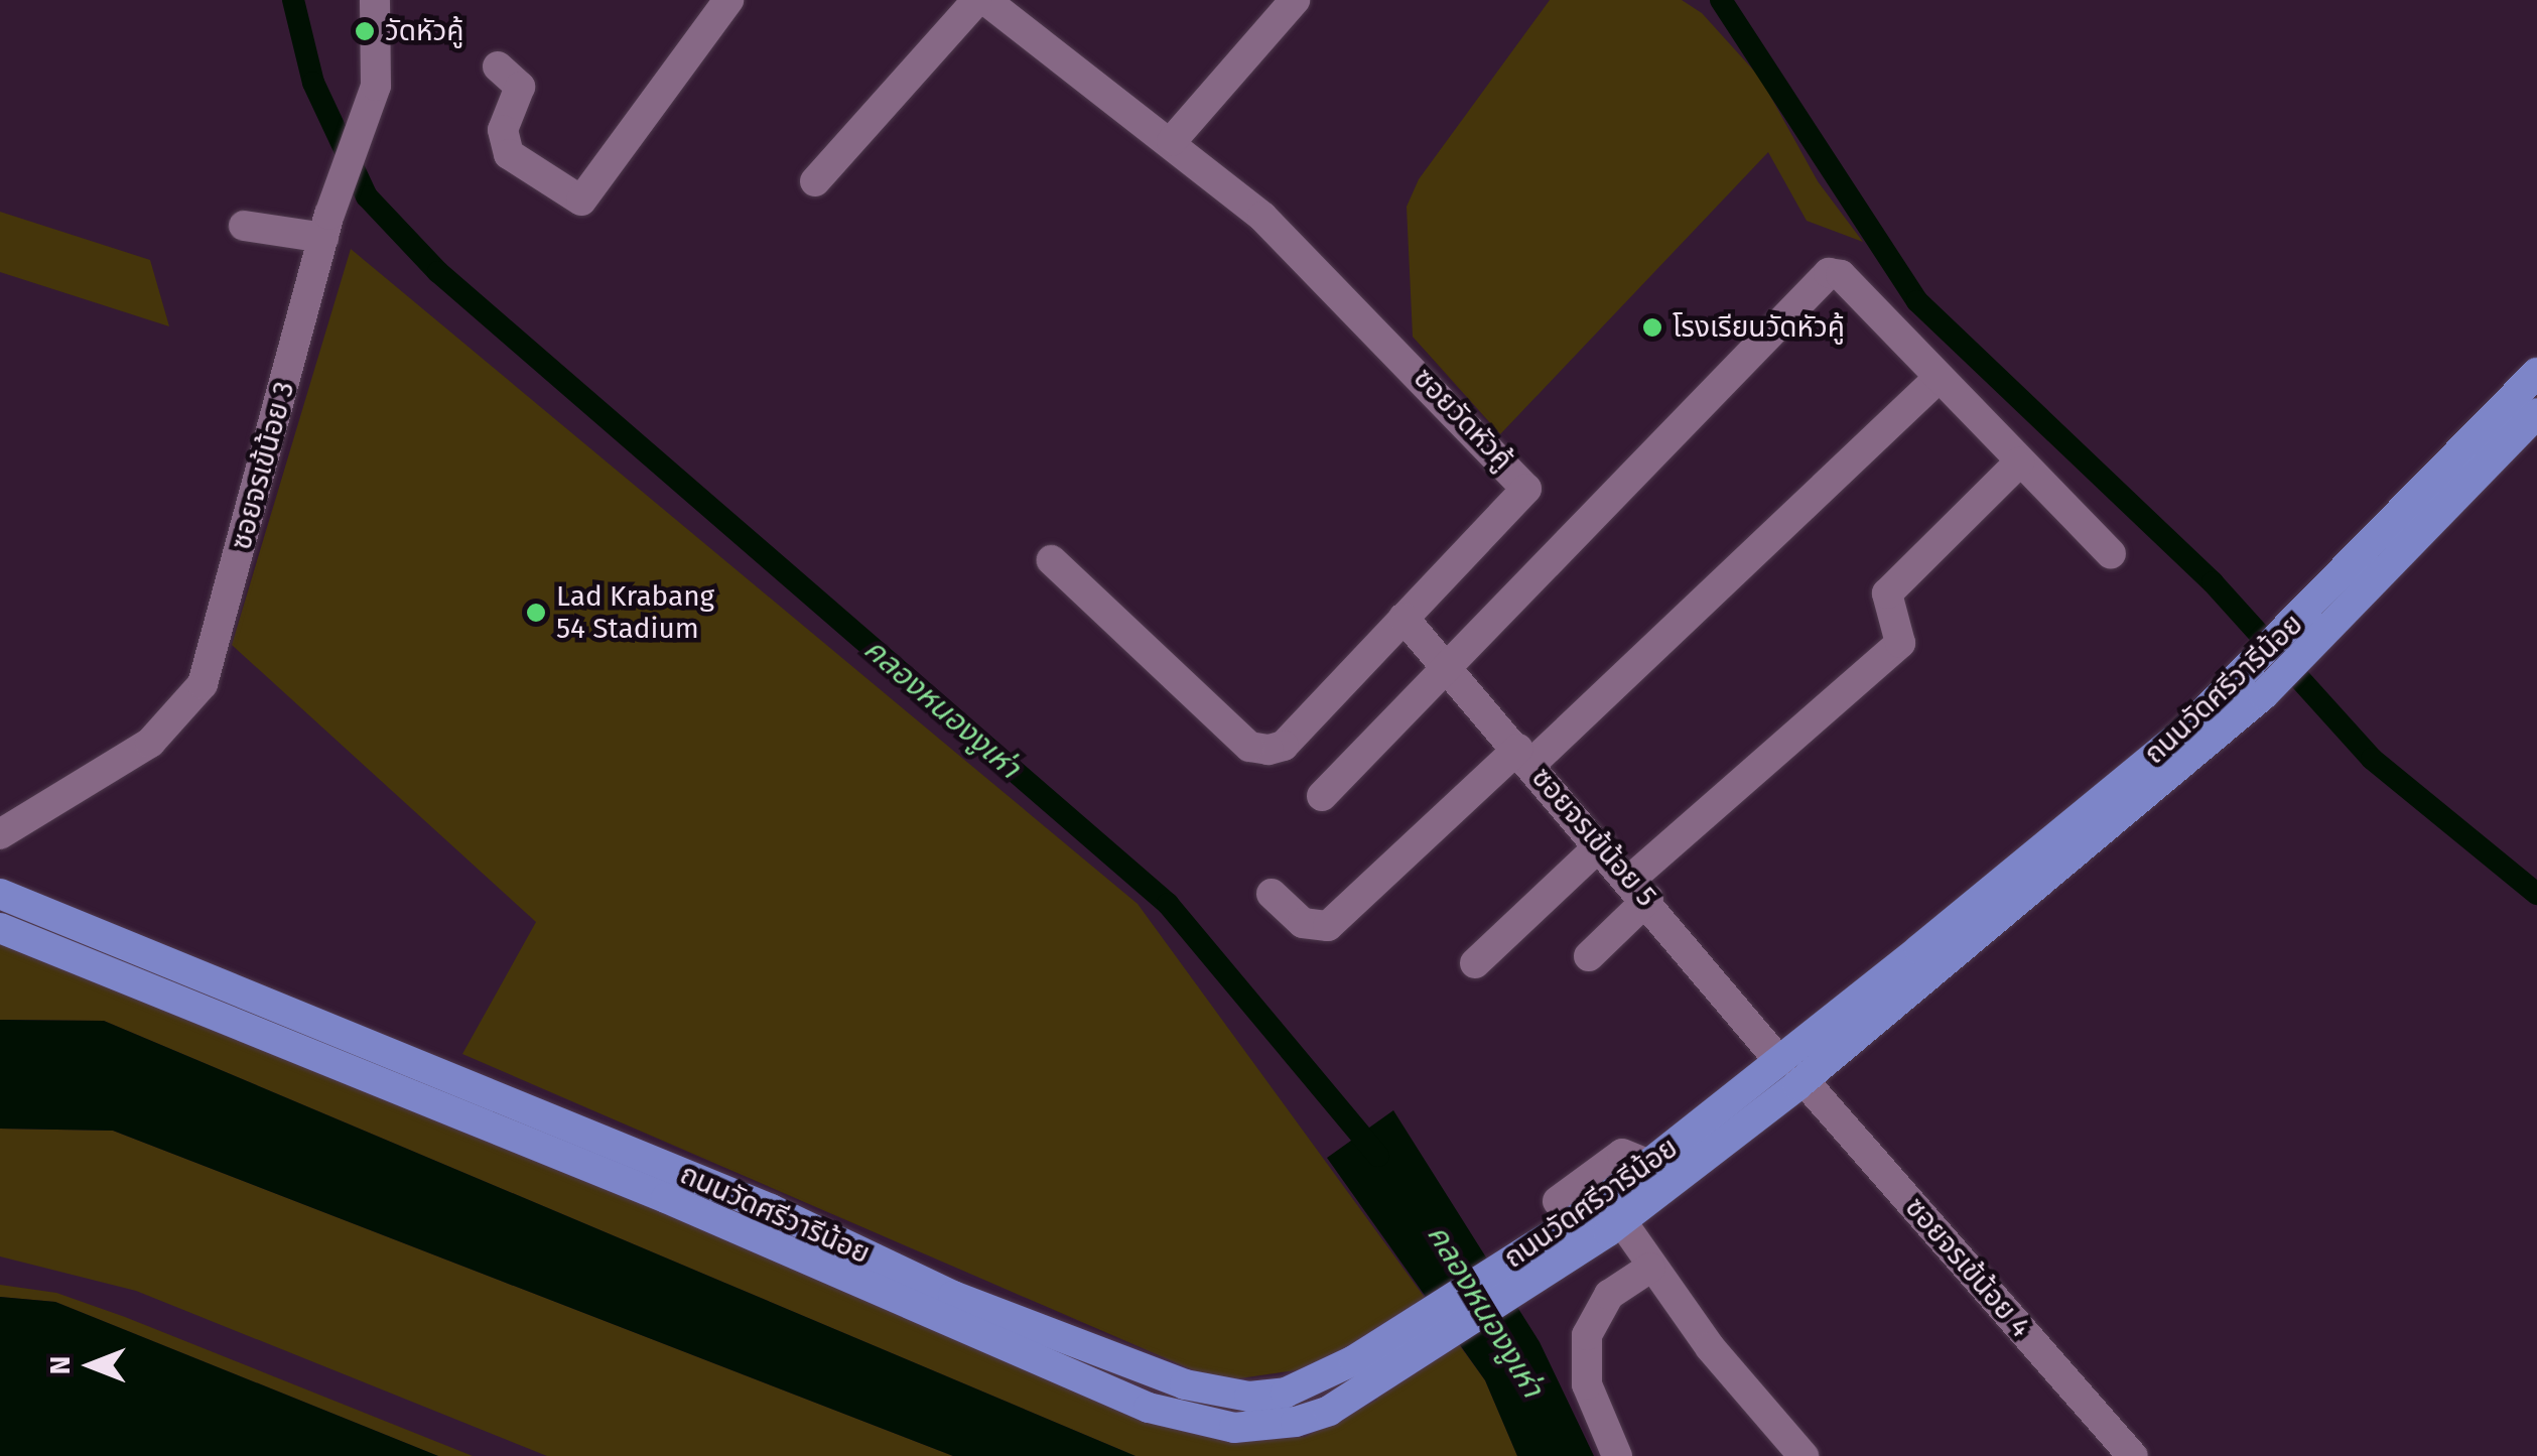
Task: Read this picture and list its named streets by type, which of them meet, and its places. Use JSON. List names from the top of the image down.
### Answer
{
  "streets": {
    "main road": ["ถนนวัดศรีวารีน้อย"],
    "street": [
      "ซอยวัดหัวคู้",
      "ซอยจรเข้น้อย 3",
      "ซอยจรเข้น้อย 5",
      "ซอยจรเข้น้อย 4"
    ]
  },
  "crossings": [
    ["ซอยวัดหัวคู้", "ซอยจรเข้น้อย 5"],
    ["ถนนวัดศรีวารีน้อย", "ซอยจรเข้น้อย 5"],
    ["ถนนวัดศรีวารีน้อย", "ซอยจรเข้น้อย 4"],
    ["ซอยจรเข้น้อย 5", "ซอยจรเข้น้อย 4"]
  ],
  "water": ["คลองหนองงูเห่า"],
  "places": ["วัดหัวคู้", "โรงเรียนวัดหัวคู้", "Lad Krabang 54 Stadium"],
  "north": "left"
}
